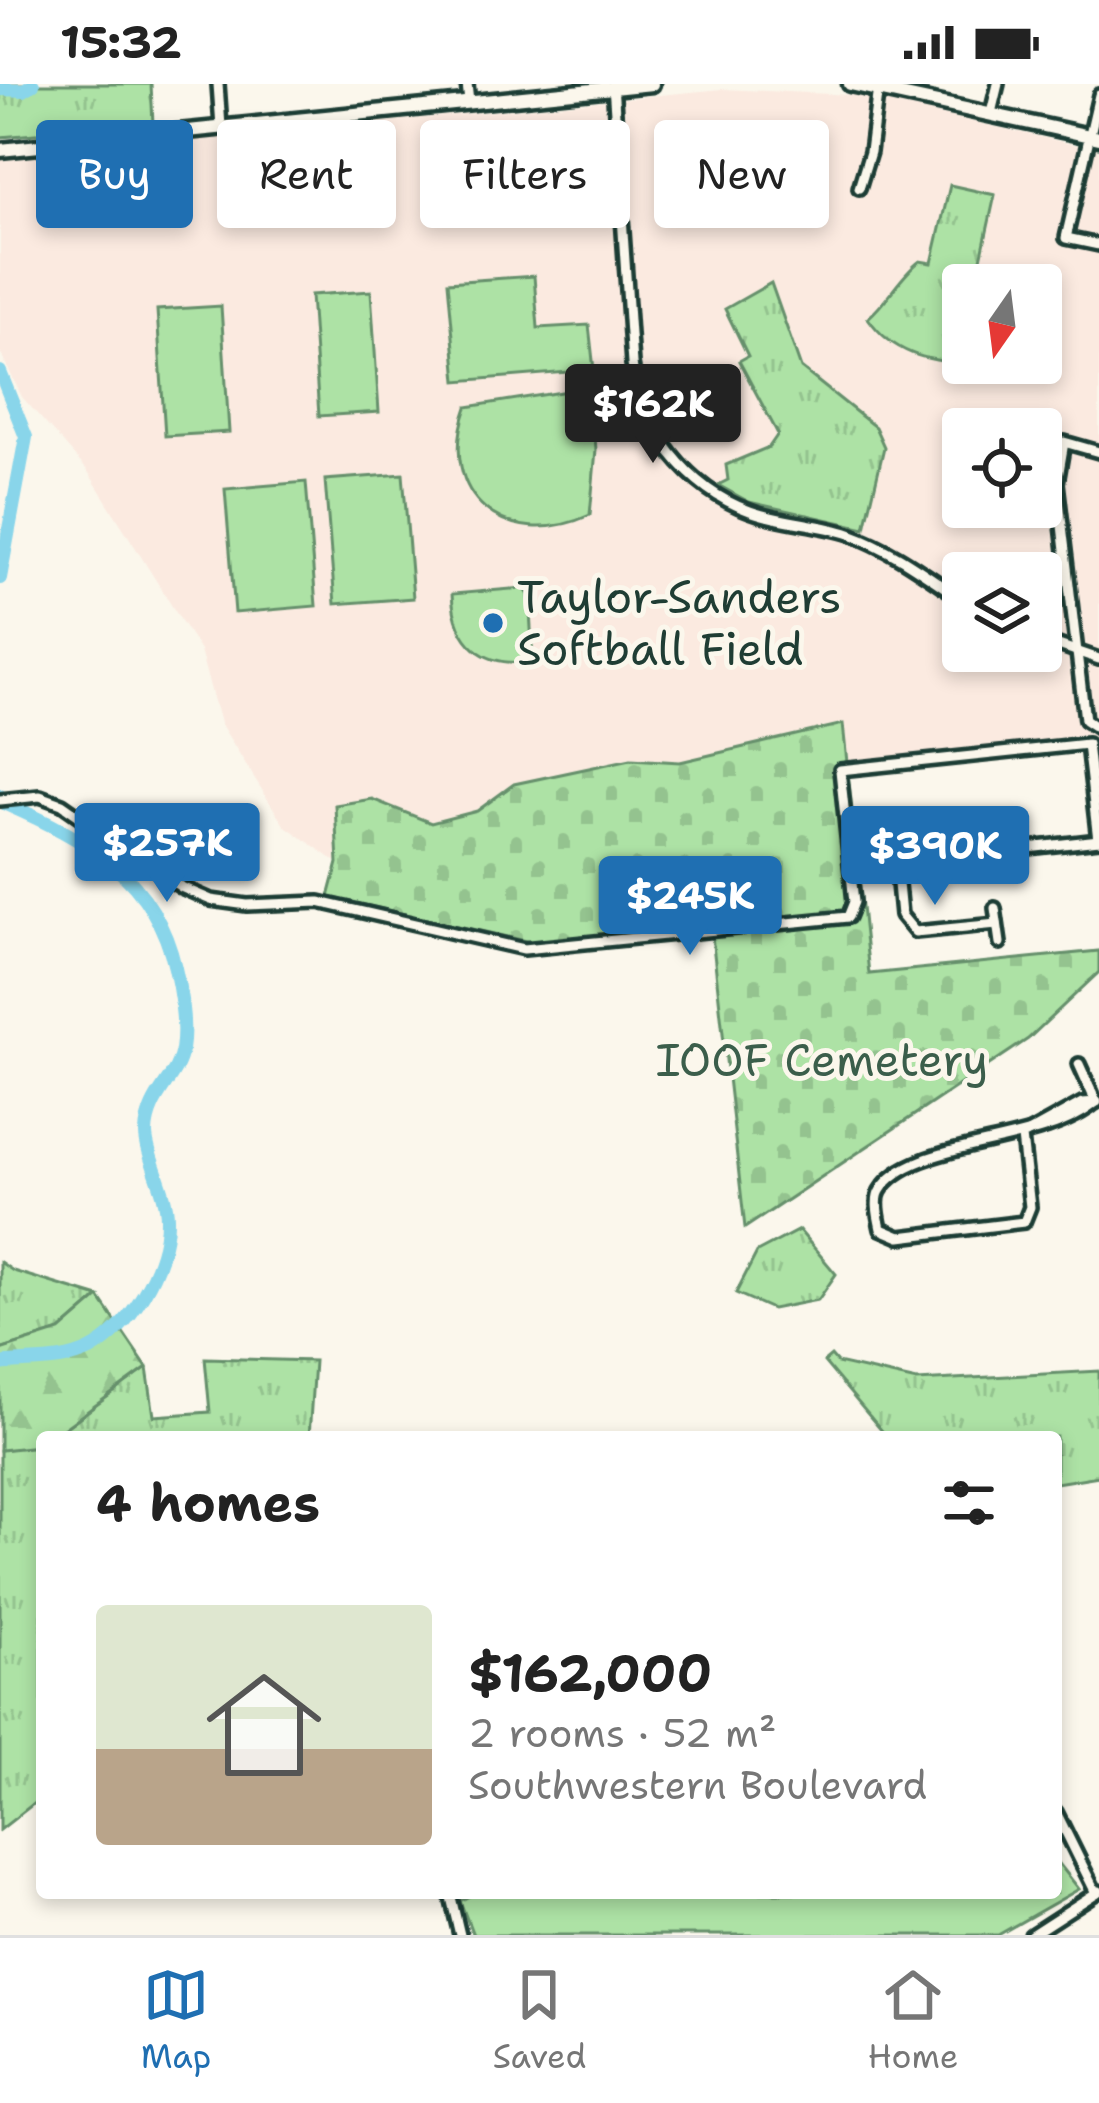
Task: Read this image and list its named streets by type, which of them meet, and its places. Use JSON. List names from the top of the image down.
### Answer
{
  "parks": ["IOOF Cemetery"],
  "places": ["Taylor-Sanders Softball Field"],
  "north": "bottom",
  "page": {
    "status": "15:32",
    "chip": [
      "Buy",
      "Rent",
      "Filters",
      "New"
    ],
    "price": [
      "$162K",
      "$257K",
      "$390K",
      "$245K"
    ],
    "heading": "4 homes",
    "list": [
      {
        "name": "$162,000",
        "note": "2 rooms · 52 m² · Southwestern Boulevard"
      }
    ],
    "tabs": ["Map", "Saved", "Home"]
  }
}
